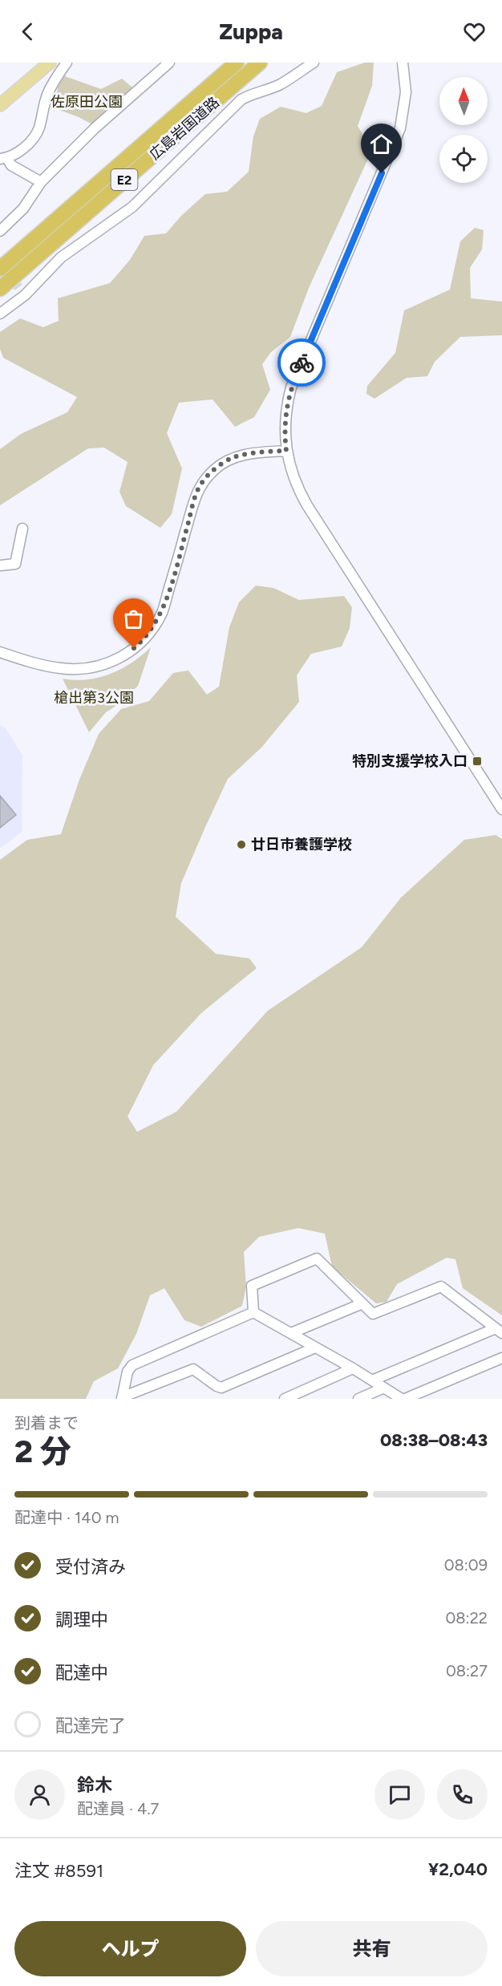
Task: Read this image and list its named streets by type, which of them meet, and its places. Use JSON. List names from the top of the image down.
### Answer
{
  "streets": {
    "highway": ["広島岩国道路", "E2"]
  },
  "parks": ["佐原田公園", "槍出第3公園"],
  "places": {
    "transit": ["特別支援学校入口"],
    "other": ["廿日市養護学校"]
  },
  "north": "top",
  "page": {
    "header": "Zuppa",
    "heading": ["2 分", "到着まで", "08:38–08:43"],
    "panel": [
      "鈴木",
      "配達員 · 4.7",
      "注文 #8591",
      "¥2,040"
    ],
    "bar": "配達中 · 140 m",
    "list": [
      ["受付済み", "08:09"],
      ["調理中", "08:22"],
      ["配達中", "08:27"],
      "配達完了"
    ],
    "buttons": ["ヘルプ", "共有"]
  }
}
